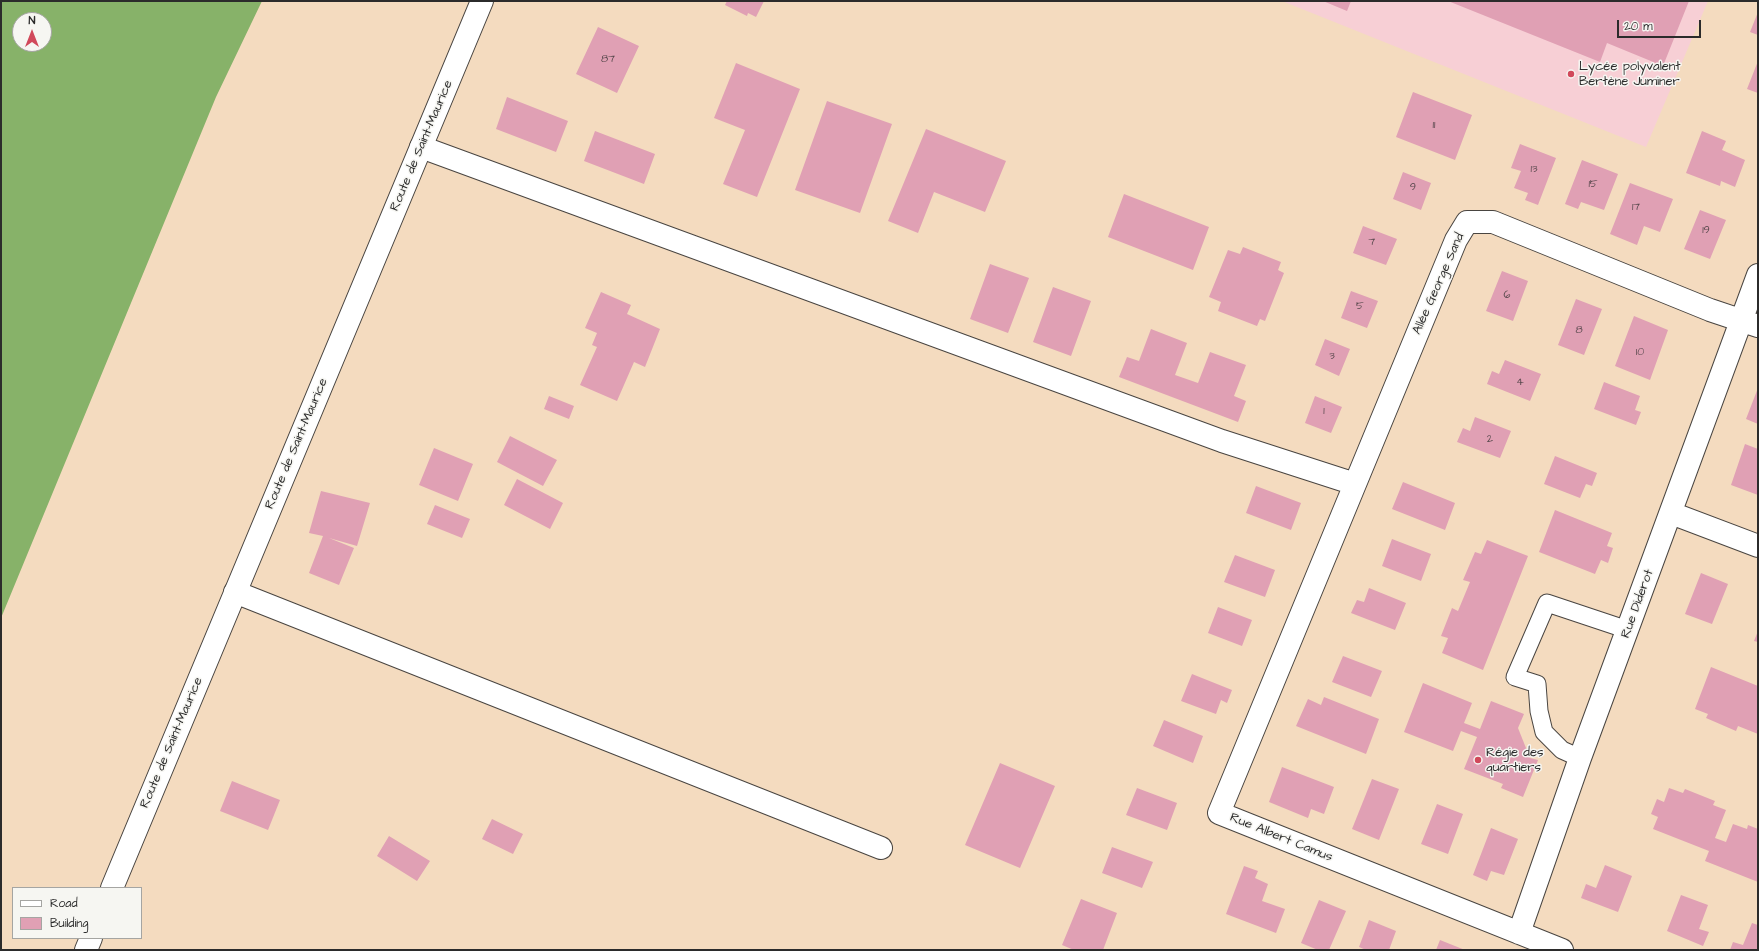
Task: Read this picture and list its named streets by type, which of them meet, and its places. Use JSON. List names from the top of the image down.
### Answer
{
  "streets": {
    "street": [
      "Route de Saint-Maurice",
      "Allée George Sand",
      "Rue Diderot",
      "Rue Albert Camus"
    ]
  },
  "crossings": [
    ["Allée George Sand", "Rue Diderot"],
    ["Allée George Sand", "Rue Albert Camus"],
    ["Rue Diderot", "Rue Albert Camus"]
  ],
  "places": ["Lycée polyvalent Bertène Juminer", "Régie des quartiers"],
  "house_numbers": [
    "87",
    "11",
    "13",
    "15",
    "9",
    "17",
    "19",
    "7",
    "6",
    "5",
    "8",
    "10",
    "3",
    "4",
    "1",
    "2"
  ],
  "legend": ["Road", "Building"],
  "scale_bar": "20 m",
  "north": "top"
}
